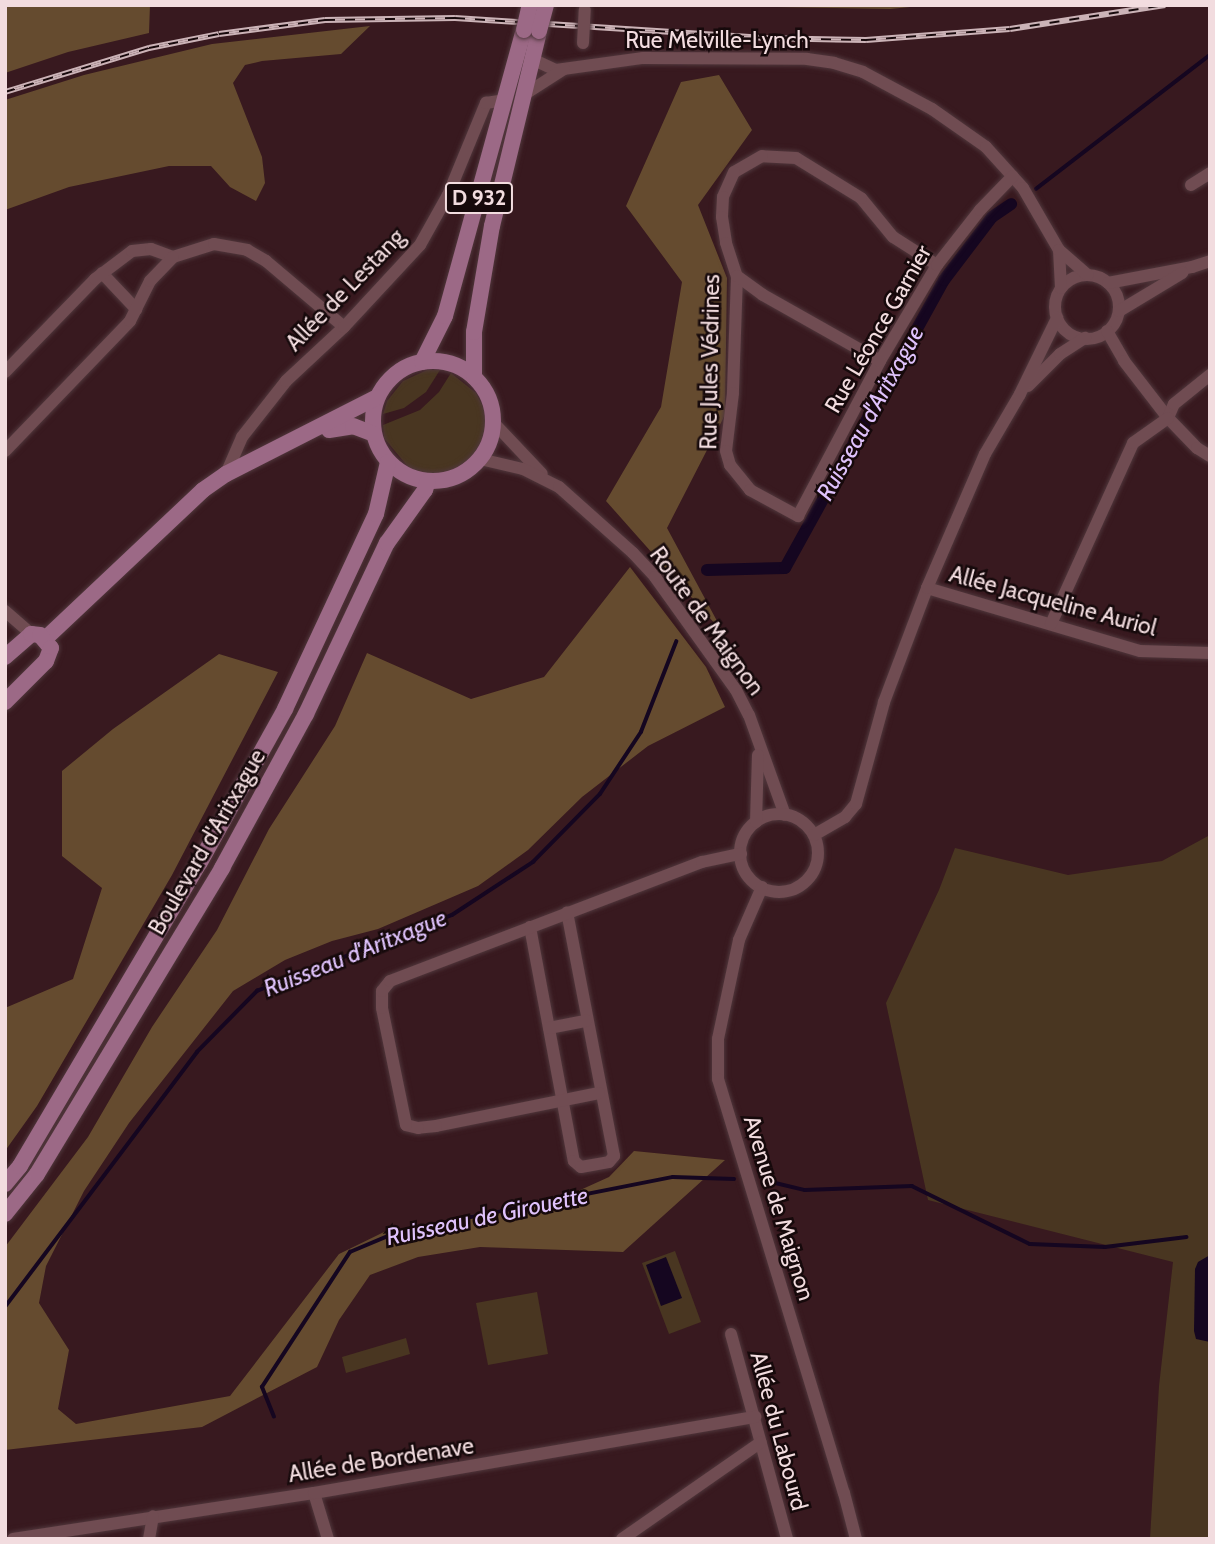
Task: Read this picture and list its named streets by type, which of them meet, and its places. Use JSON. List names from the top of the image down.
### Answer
{
  "streets": {
    "main road": ["D 932", "Boulevard d'Aritxague"],
    "street": [
      "Rue Melville-Lynch",
      "Allée de Lestang",
      "Rue Léonce Garnier",
      "Rue Jules Védrines",
      "Allée Jacqueline Auriol",
      "Route de Maignon",
      "Avenue de Maignon",
      "Allée du Labourd",
      "Allée de Bordenave"
    ]
  },
  "crossings": [
    ["Rue Melville-Lynch", "D 932"],
    ["Rue Melville-Lynch", "Rue Léonce Garnier"],
    ["D 932", "Allée de Lestang"],
    ["D 932", "Route de Maignon"],
    ["D 932", "Boulevard d'Aritxague"],
    ["Rue Léonce Garnier", "Rue Jules Védrines"],
    ["Route de Maignon", "Boulevard d'Aritxague"],
    ["Route de Maignon", "Avenue de Maignon"],
    ["Allée du Labourd", "Allée de Bordenave"]
  ],
  "water": ["Ruisseau d'Aritxague", "Ruisseau de Girouette"]
}
